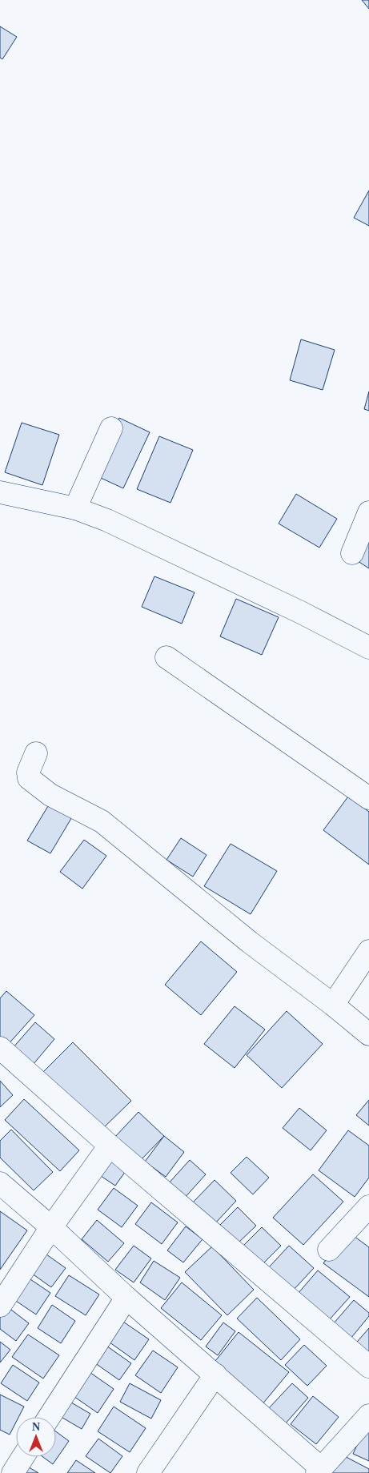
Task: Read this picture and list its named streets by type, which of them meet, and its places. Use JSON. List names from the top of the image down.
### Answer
{
  "north": "top"
}
